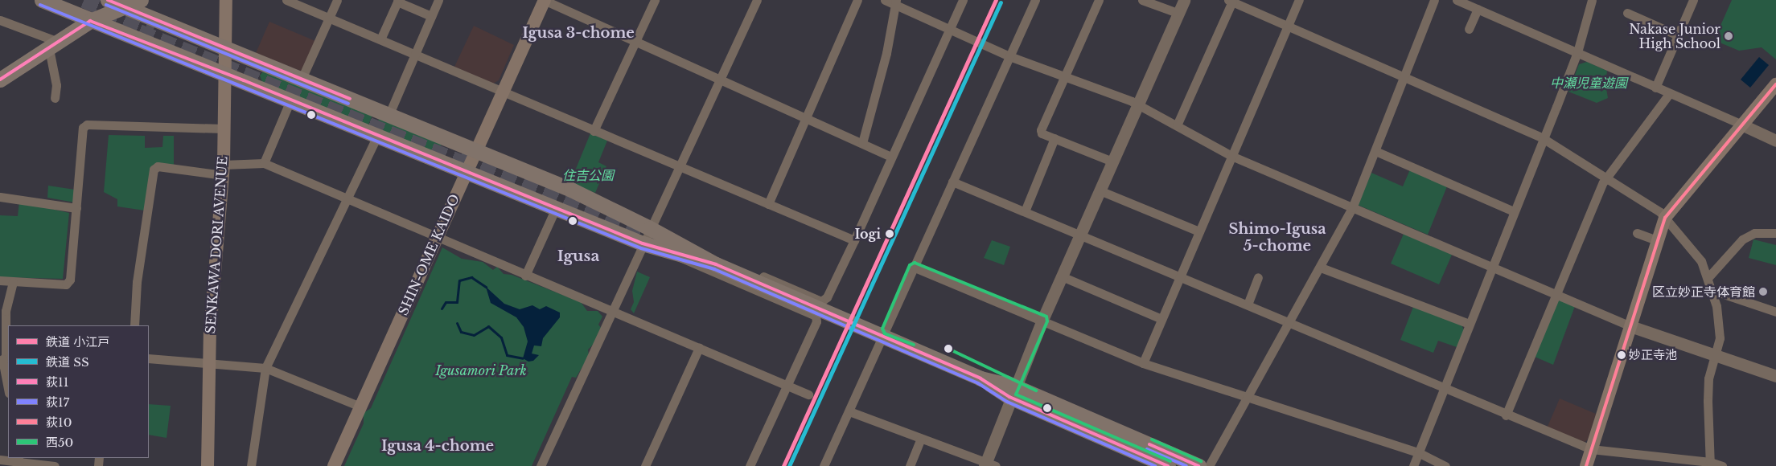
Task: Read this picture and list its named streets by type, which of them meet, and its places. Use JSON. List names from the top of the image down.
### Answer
{
  "streets": {
    "main road": ["SENKAWA DORI AVENUE", "SHIN-OME KAIDO"]
  },
  "districts": [
    "Igusa 3-chome",
    "Shimo-Igusa 5-chome",
    "Igusa",
    "Igusa 4-chome"
  ],
  "parks": ["中瀬児童遊園", "住吉公園", "Igusamori Park"],
  "places": [
    "Nakase Junior High School",
    "Iogi",
    "区立妙正寺体育館",
    "妙正寺池"
  ],
  "lines": [
    "rail line 小江戸",
    "transit line 荻11",
    "rail line SS",
    "transit line 荻17",
    "transit line 荻10",
    "transit line 西50"
  ],
  "legend": [
    "鉄道 小江戸",
    "鉄道 SS",
    "荻11",
    "荻17",
    "荻10",
    "西50"
  ]
}
